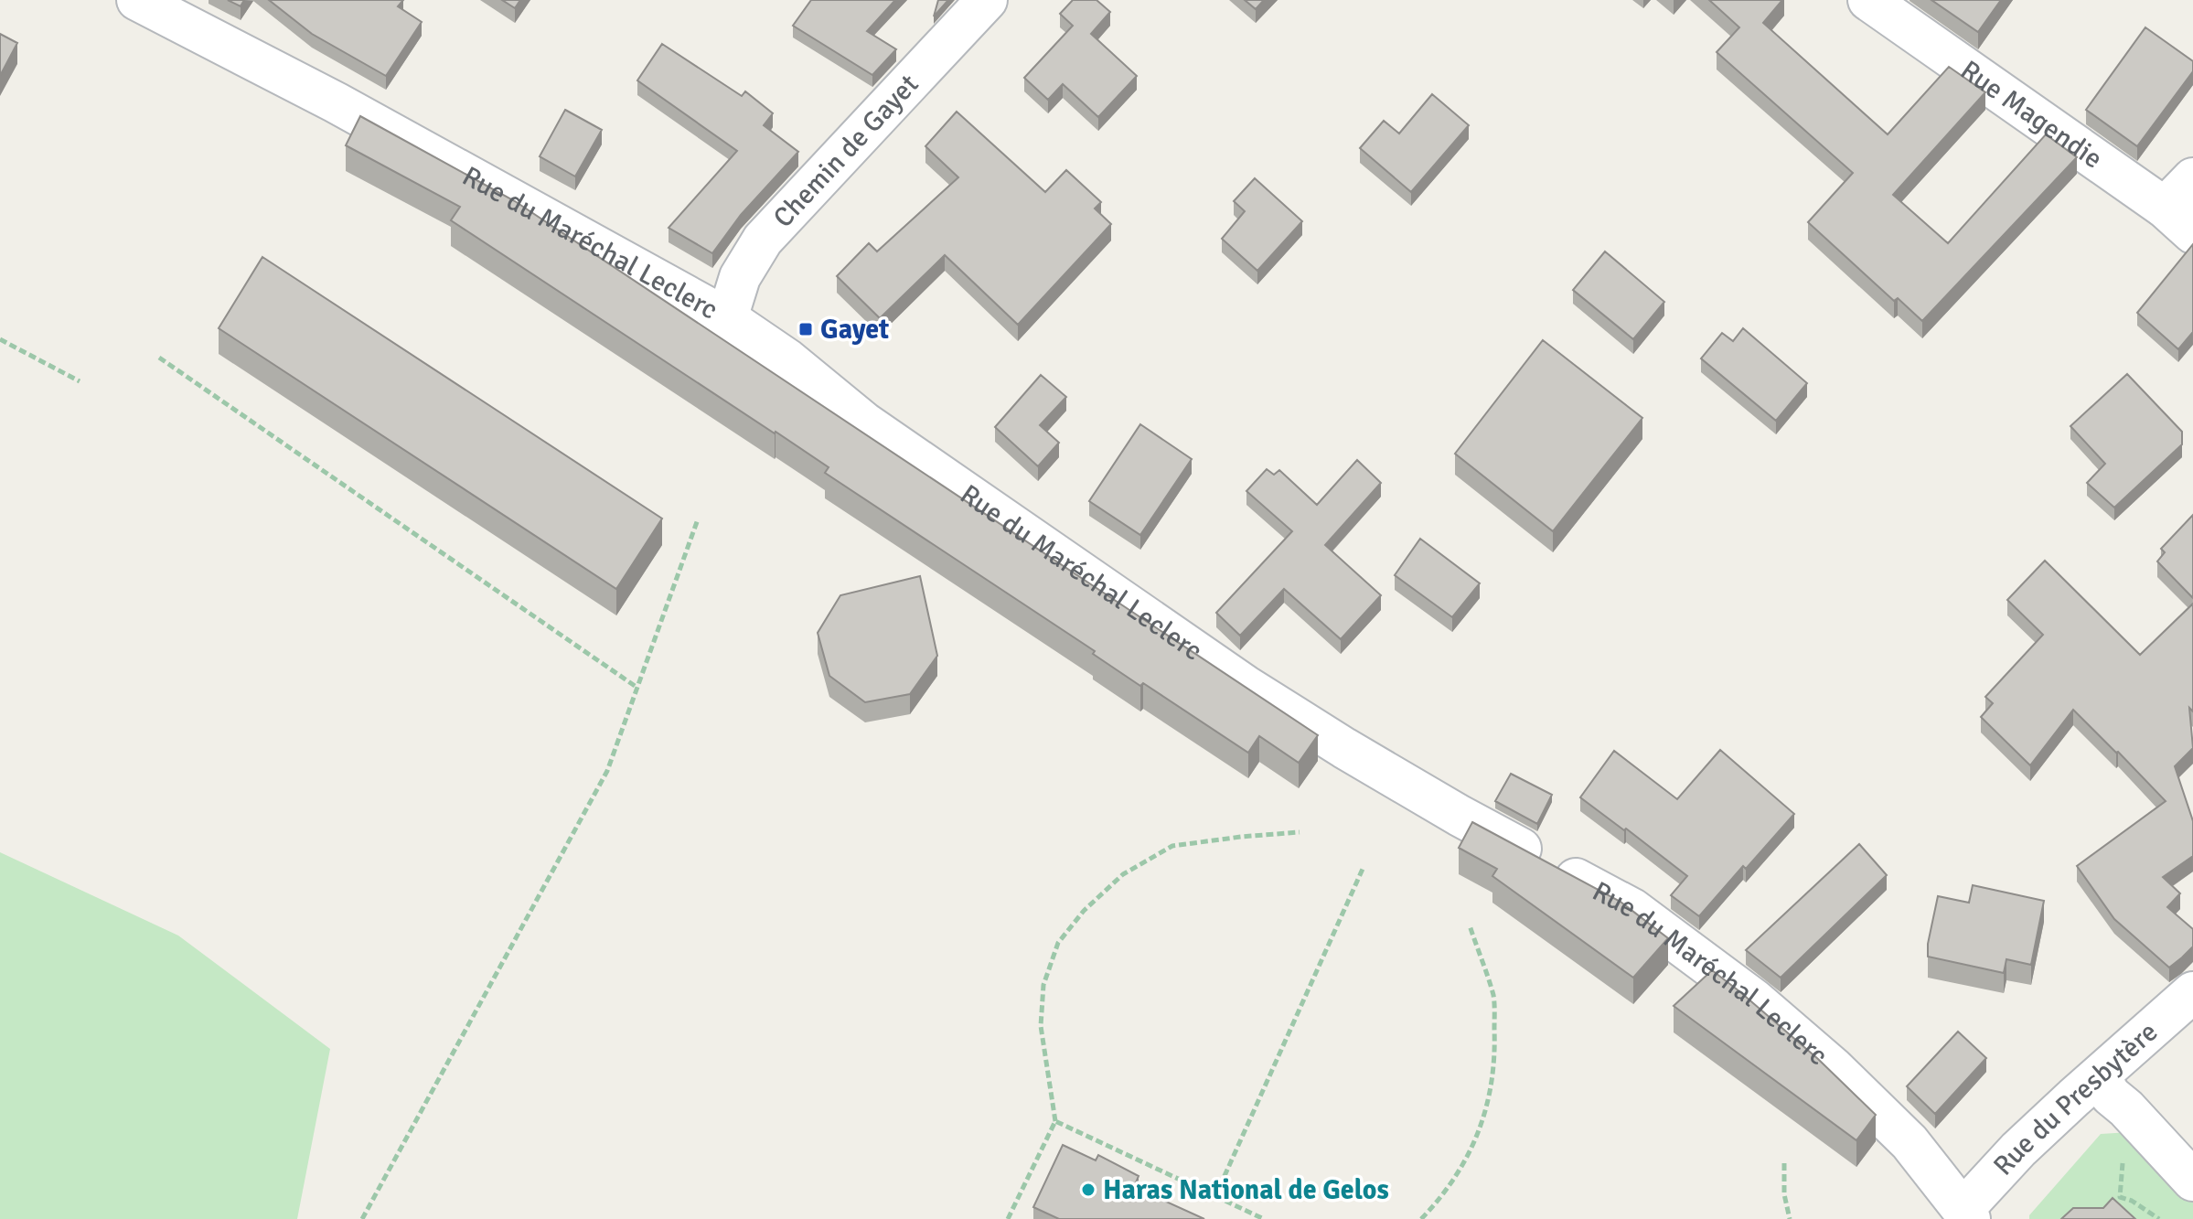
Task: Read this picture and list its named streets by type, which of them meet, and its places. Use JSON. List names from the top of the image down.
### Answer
{
  "streets": {
    "street": [
      "Rue Magendie",
      "Chemin de Gayet",
      "Rue du Maréchal Leclerc",
      "Rue du Presbytère"
    ]
  },
  "crossings": [
    ["Chemin de Gayet", "Rue du Maréchal Leclerc"],
    ["Rue du Maréchal Leclerc", "Rue du Presbytère"]
  ],
  "places": {
    "transit": ["Gayet"],
    "other": ["Haras National de Gelos"]
  }
}
